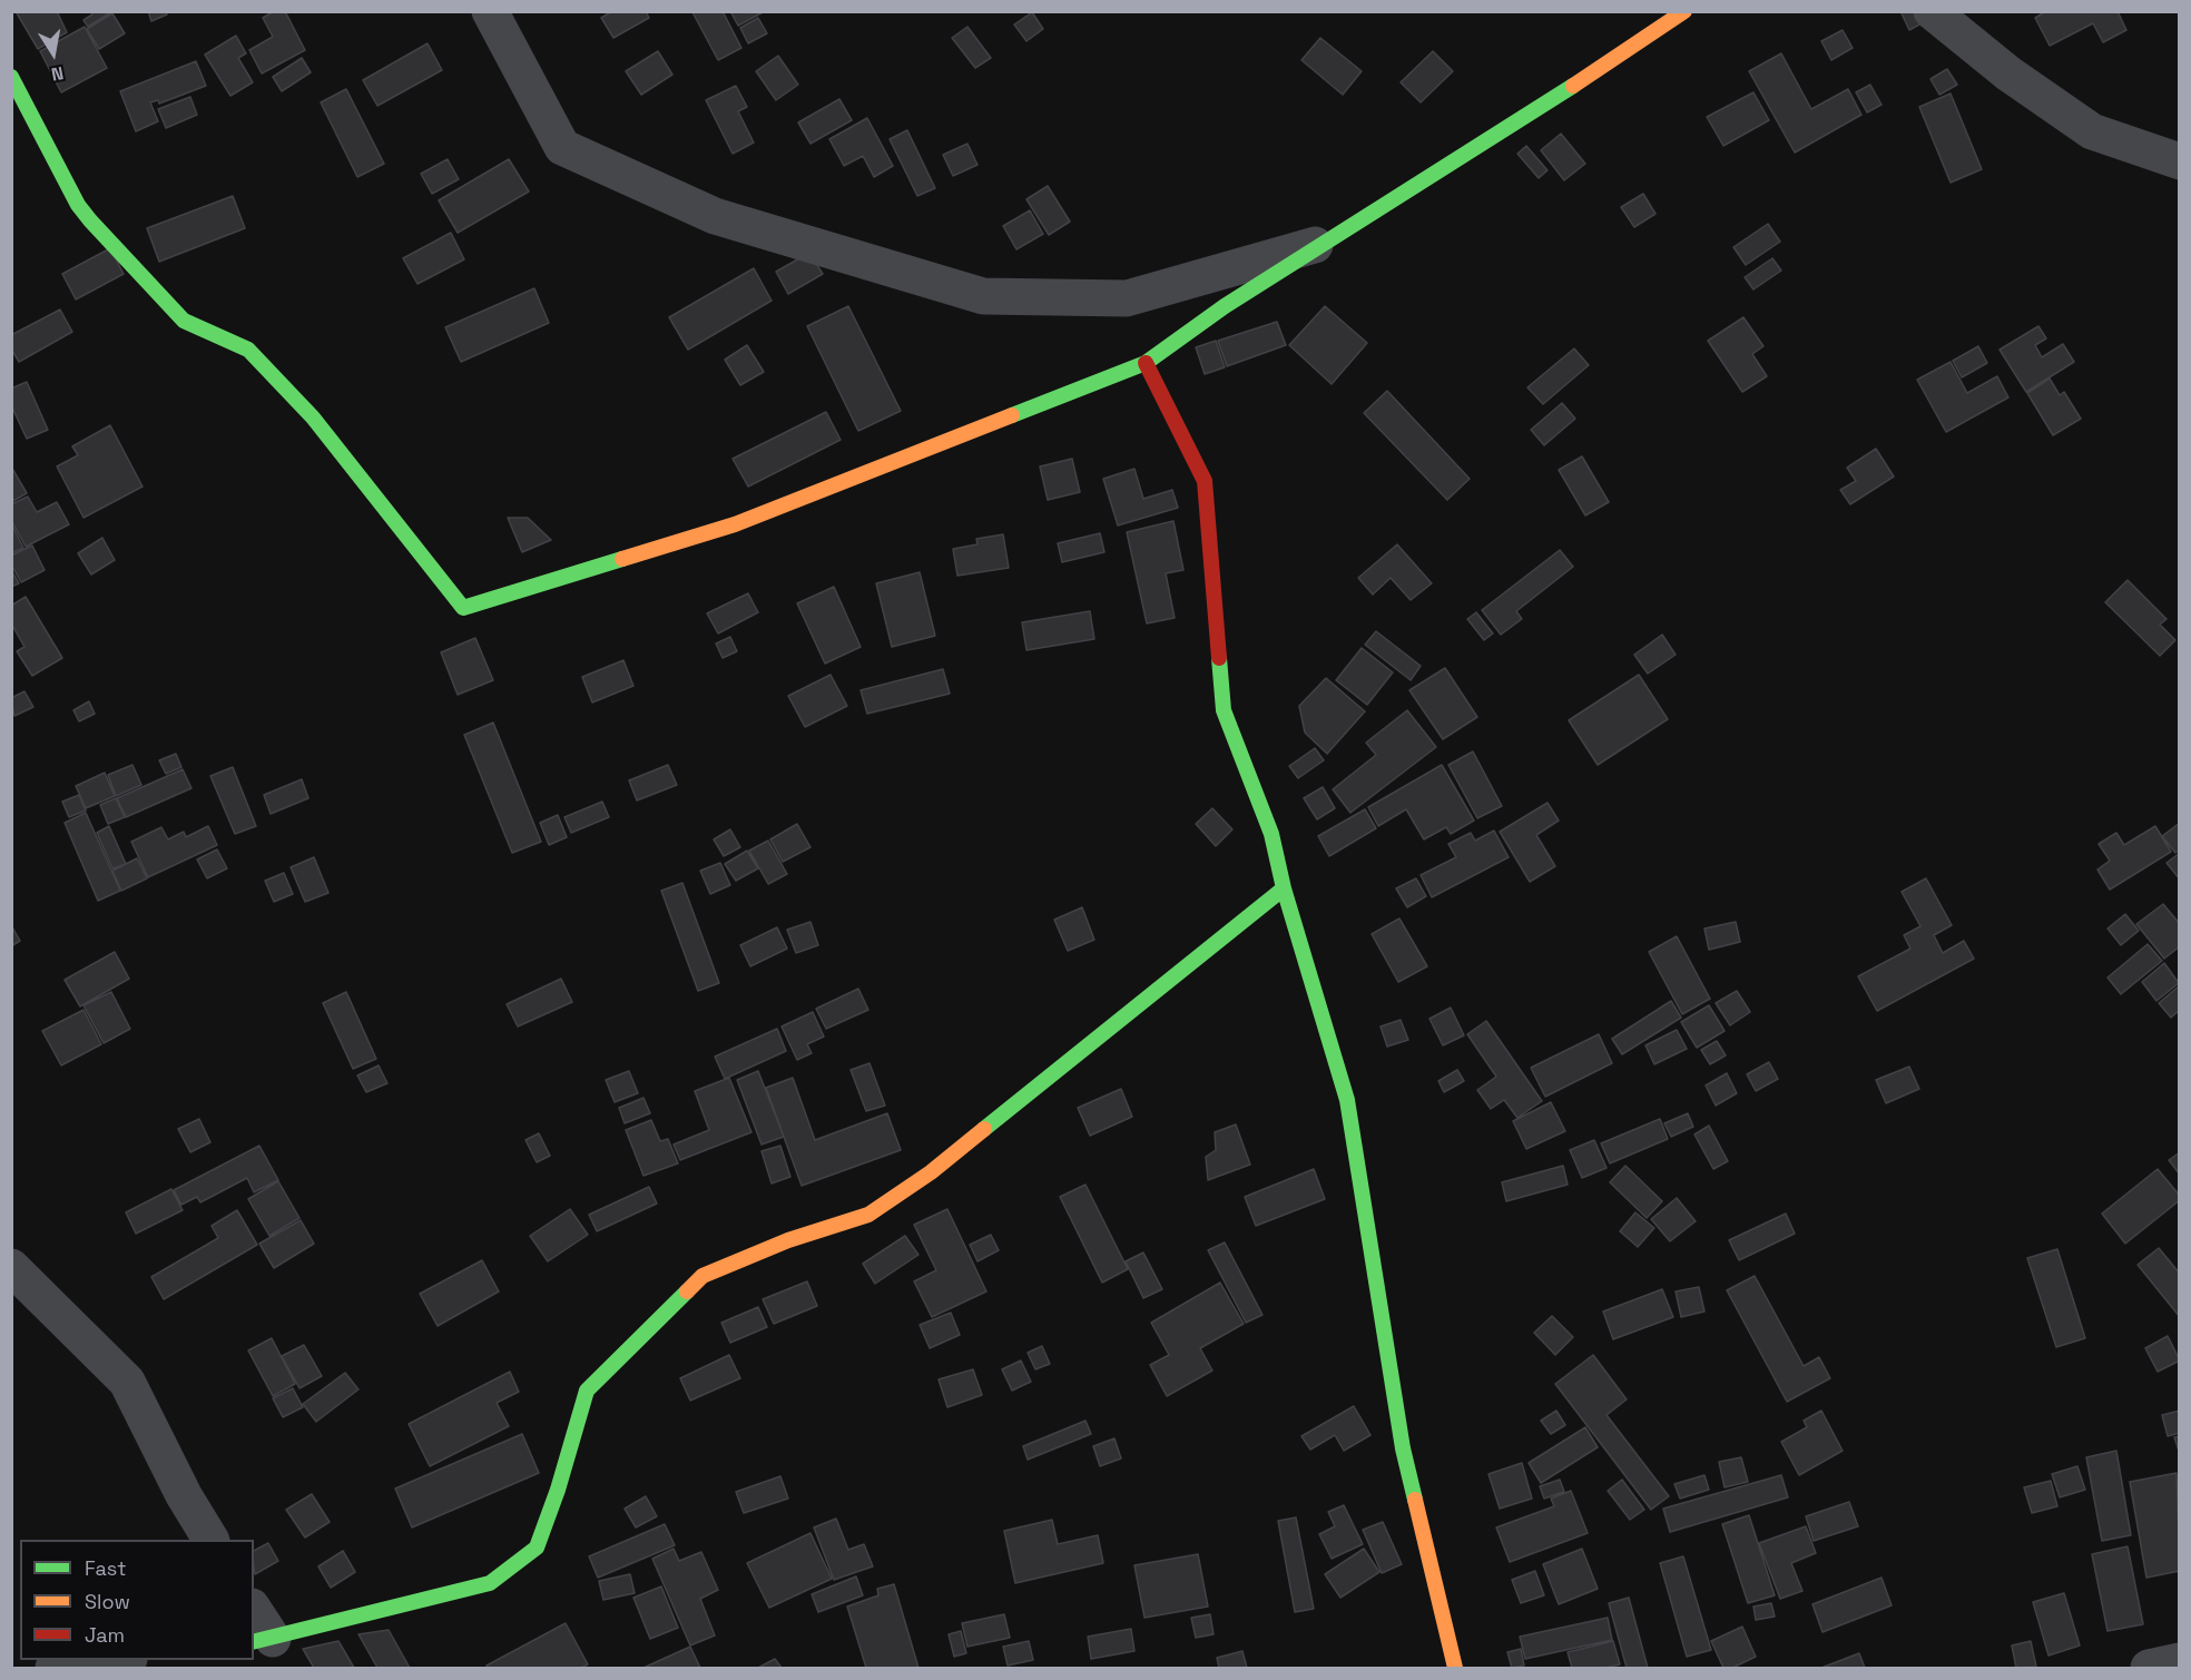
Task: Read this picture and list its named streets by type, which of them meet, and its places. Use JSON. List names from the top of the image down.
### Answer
{
  "legend": ["Fast", "Slow", "Jam"],
  "north": "bottom"
}
